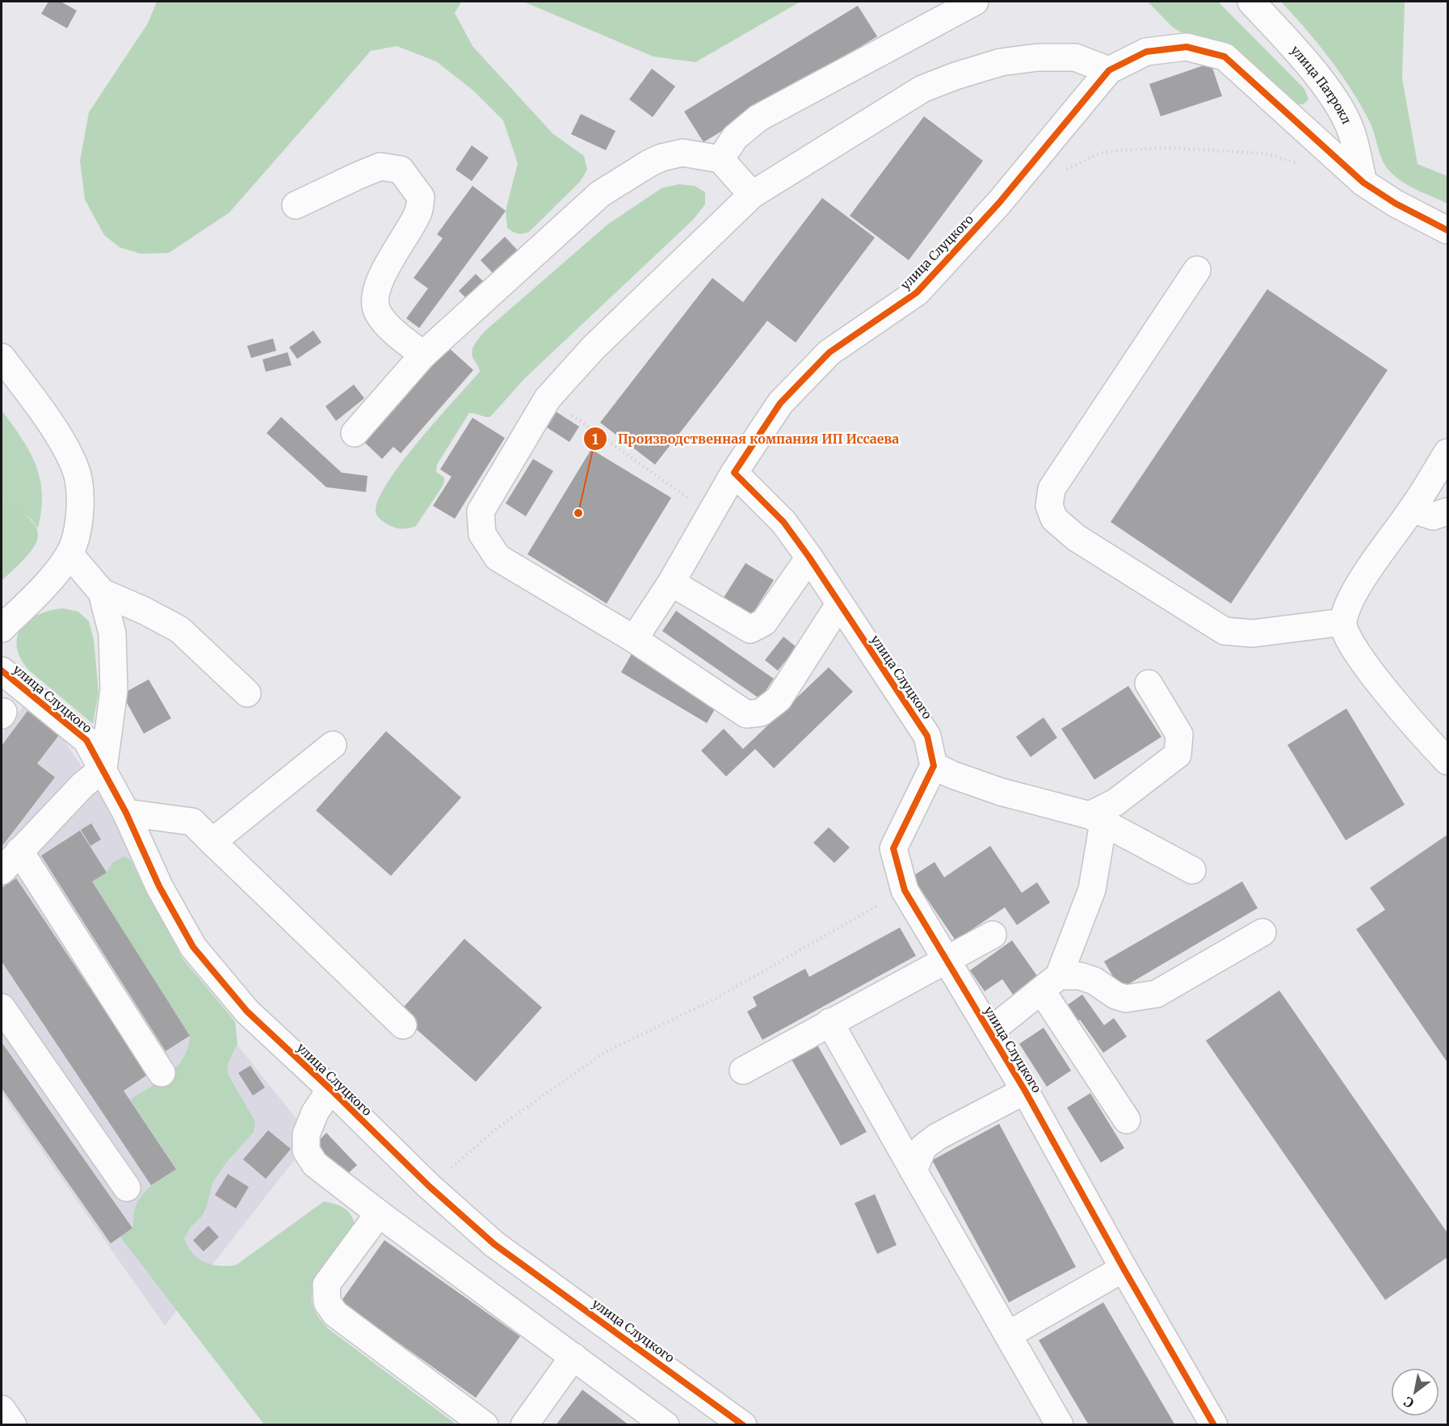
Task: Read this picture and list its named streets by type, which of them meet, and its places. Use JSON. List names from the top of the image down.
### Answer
{
  "streets": {
    "street": ["улица Патрокл", "улица Слуцкого"]
  },
  "places": ["Производственная компания ИП Иссаева"],
  "north": "bottom left"
}
